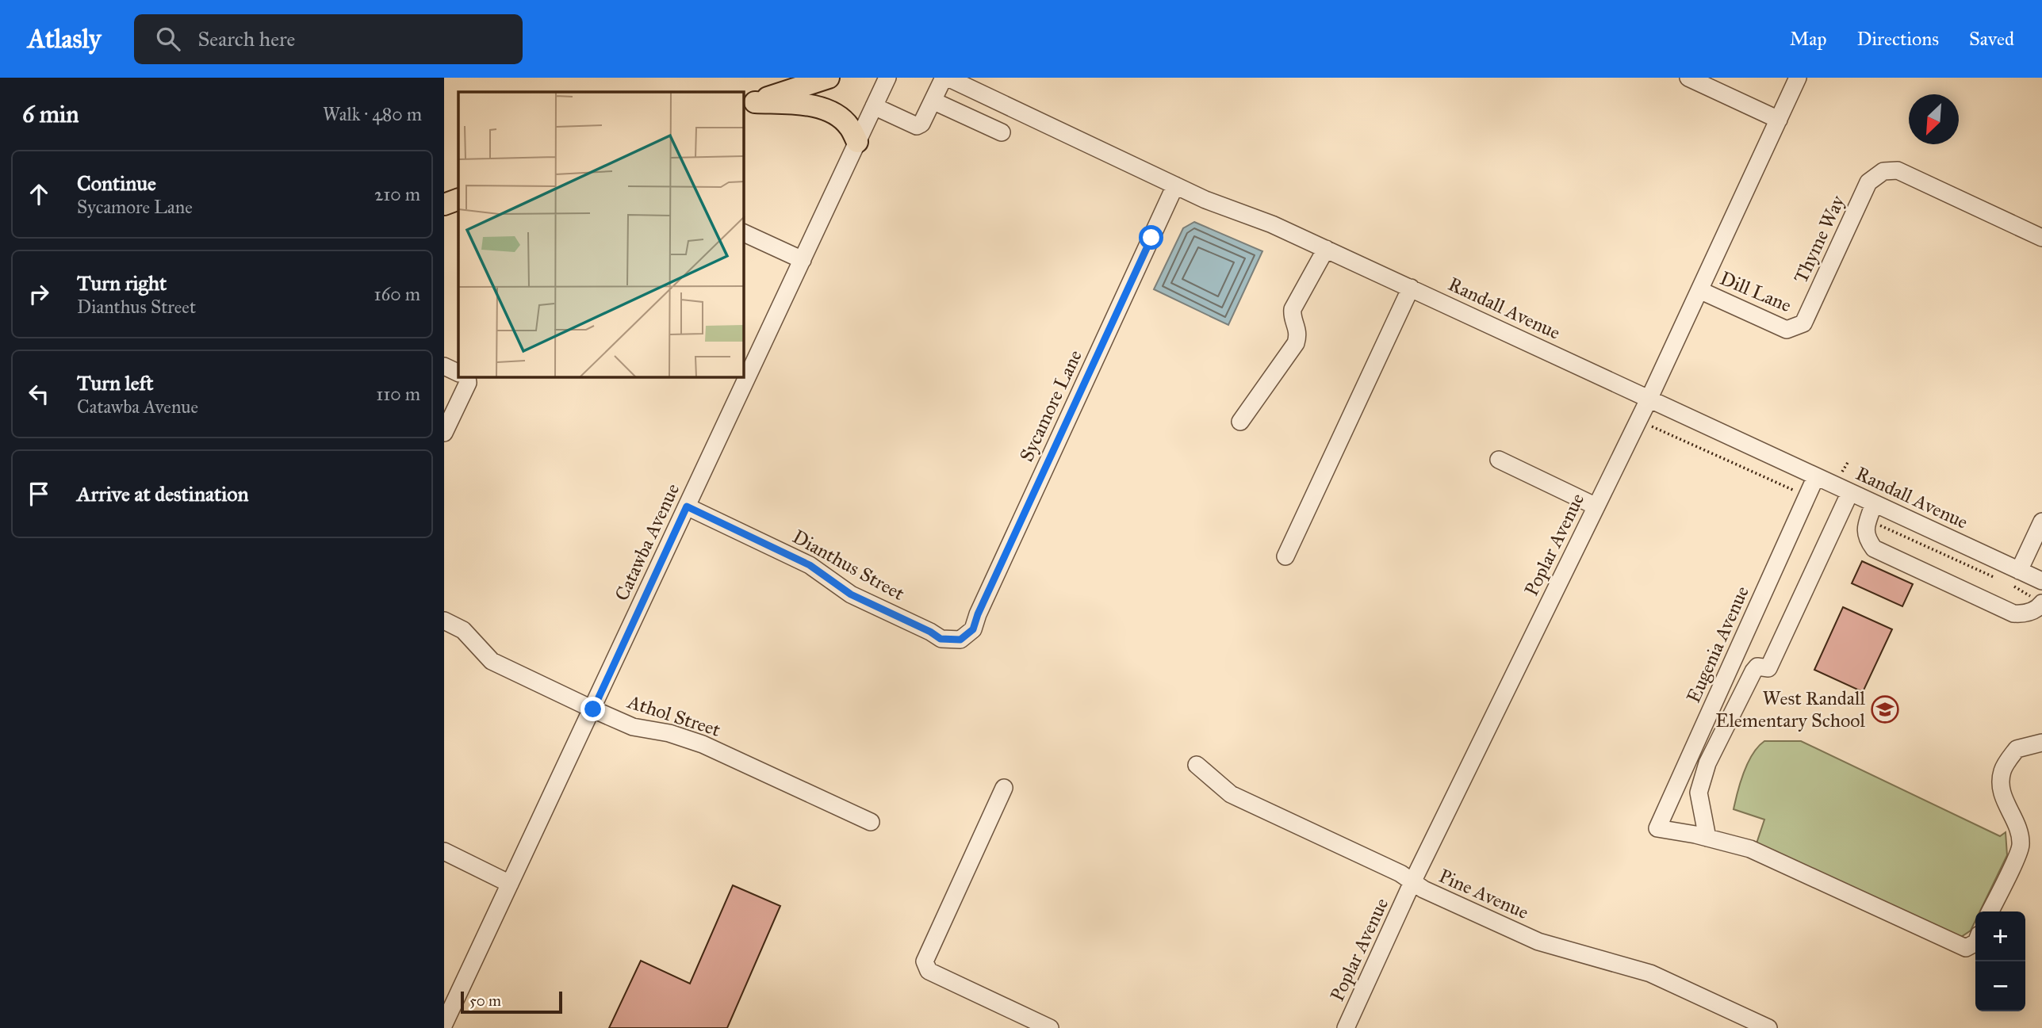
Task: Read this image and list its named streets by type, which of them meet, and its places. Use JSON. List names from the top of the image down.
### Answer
{
  "streets": {
    "street": [
      "Thyme Way",
      "Dill Lane",
      "Randall Avenue",
      "Sycamore Lane",
      "Catawba Avenue",
      "Poplar Avenue",
      "Dianthus Street",
      "Eugenia Avenue",
      "Athol Street",
      "Pine Avenue"
    ]
  },
  "crossings": [
    ["Thyme Way", "Dill Lane"],
    ["Dill Lane", "Poplar Avenue"],
    ["Randall Avenue", "Sycamore Lane"],
    ["Randall Avenue", "Poplar Avenue"],
    ["Randall Avenue", "Eugenia Avenue"],
    ["Sycamore Lane", "Dianthus Street"],
    ["Catawba Avenue", "Dianthus Street"],
    ["Catawba Avenue", "Athol Street"],
    ["Poplar Avenue", "Pine Avenue"]
  ],
  "places": {
    "school or university": ["West Randall Elementary School"]
  },
  "scale_bar": "50 m",
  "north": "bottom left",
  "page": {
    "header": "Atlasly",
    "search": "Search here",
    "nav": ["Map", "Directions", "Saved"],
    "heading": ["6 min", "Walk · 480 m"],
    "list": [
      ["Continue", "Sycamore Lane", "210 m"],
      ["Turn right", "Dianthus Street", "160 m"],
      ["Turn left", "Catawba Avenue", "110 m"],
      "Arrive at destination"
    ],
    "map_buttons": ["+", "−"],
    "scale": "50 m"
  }
}
